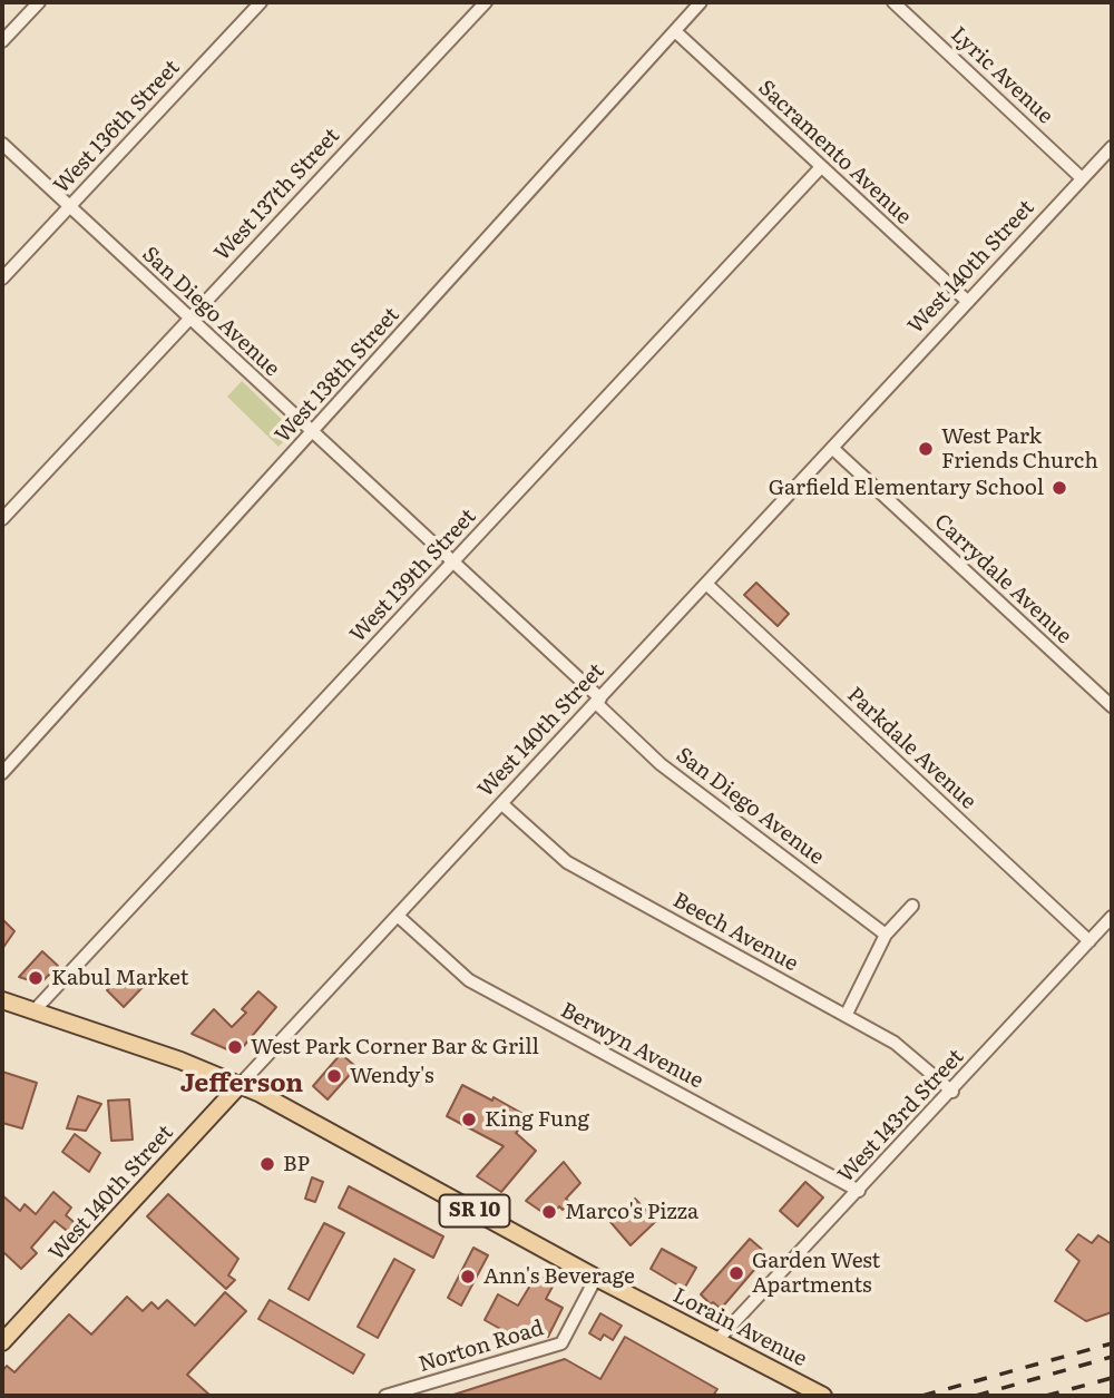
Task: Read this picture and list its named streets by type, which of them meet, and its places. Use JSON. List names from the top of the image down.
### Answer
{
  "streets": {
    "main road": ["West 140th Street", "SR 10", "Lorain Avenue"],
    "street": [
      "Lyric Avenue",
      "West 136th Street",
      "Sacramento Avenue",
      "West 137th Street",
      "San Diego Avenue",
      "West 138th Street",
      "West 139th Street",
      "Carrydale Avenue",
      "Parkdale Avenue",
      "Beech Avenue",
      "Berwyn Avenue",
      "West 143rd Street",
      "Norton Road"
    ]
  },
  "crossings": [
    ["Lyric Avenue", "West 140th Street"],
    ["West 136th Street", "San Diego Avenue"],
    ["Sacramento Avenue", "West 140th Street"],
    ["Sacramento Avenue", "West 138th Street"],
    ["Sacramento Avenue", "West 139th Street"],
    ["West 137th Street", "San Diego Avenue"],
    ["West 140th Street", "San Diego Avenue"],
    ["West 140th Street", "Carrydale Avenue"],
    ["West 140th Street", "Parkdale Avenue"],
    ["West 140th Street", "Beech Avenue"],
    ["West 140th Street", "Berwyn Avenue"],
    ["West 140th Street", "Lorain Avenue"],
    ["San Diego Avenue", "West 138th Street"],
    ["San Diego Avenue", "West 139th Street"],
    ["West 139th Street", "Lorain Avenue"],
    ["Parkdale Avenue", "West 143rd Street"],
    ["Beech Avenue", "West 143rd Street"],
    ["Berwyn Avenue", "West 143rd Street"],
    ["West 143rd Street", "Lorain Avenue"],
    ["Lorain Avenue", "Norton Road"]
  ],
  "districts": ["Jefferson"],
  "places": [
    "West Park Friends Church",
    "Garfield Elementary School",
    "Kabul Market",
    "West Park Corner Bar & Grill",
    "Wendy's",
    "King Fung",
    "BP",
    "Marco's Pizza",
    "Garden West Apartments",
    "Ann's Beverage"
  ]
}
